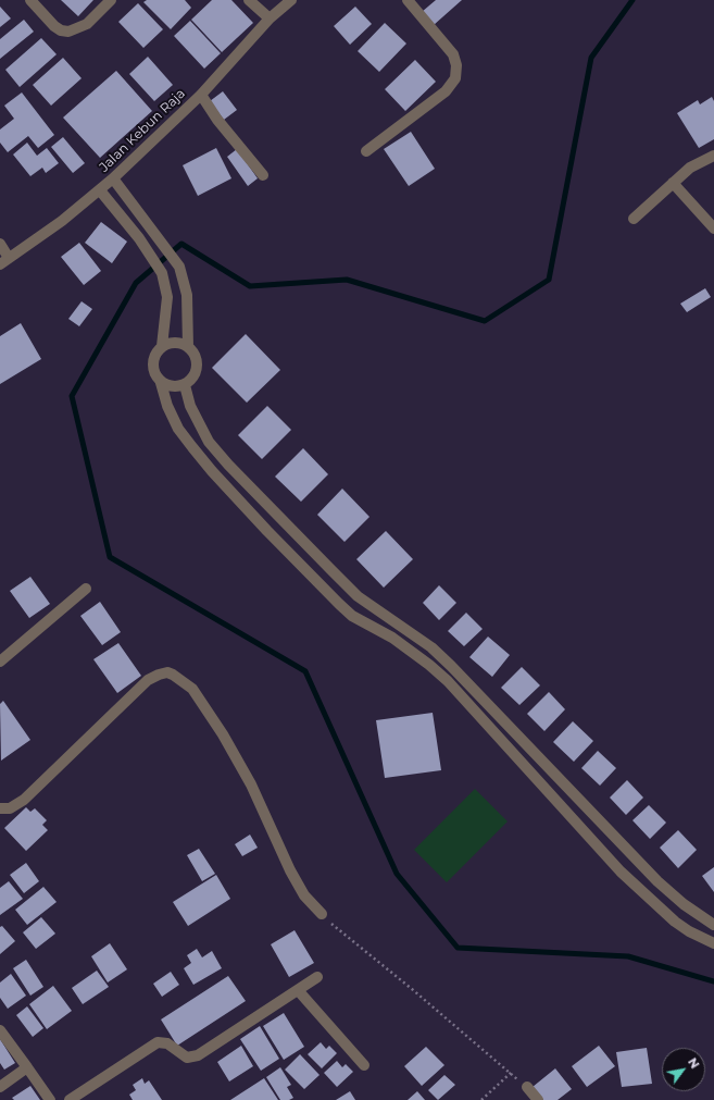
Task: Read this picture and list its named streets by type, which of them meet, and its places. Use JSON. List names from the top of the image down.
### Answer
{
  "streets": {
    "street": ["Jalan Kebun Raja"]
  },
  "north": "top right"
}
